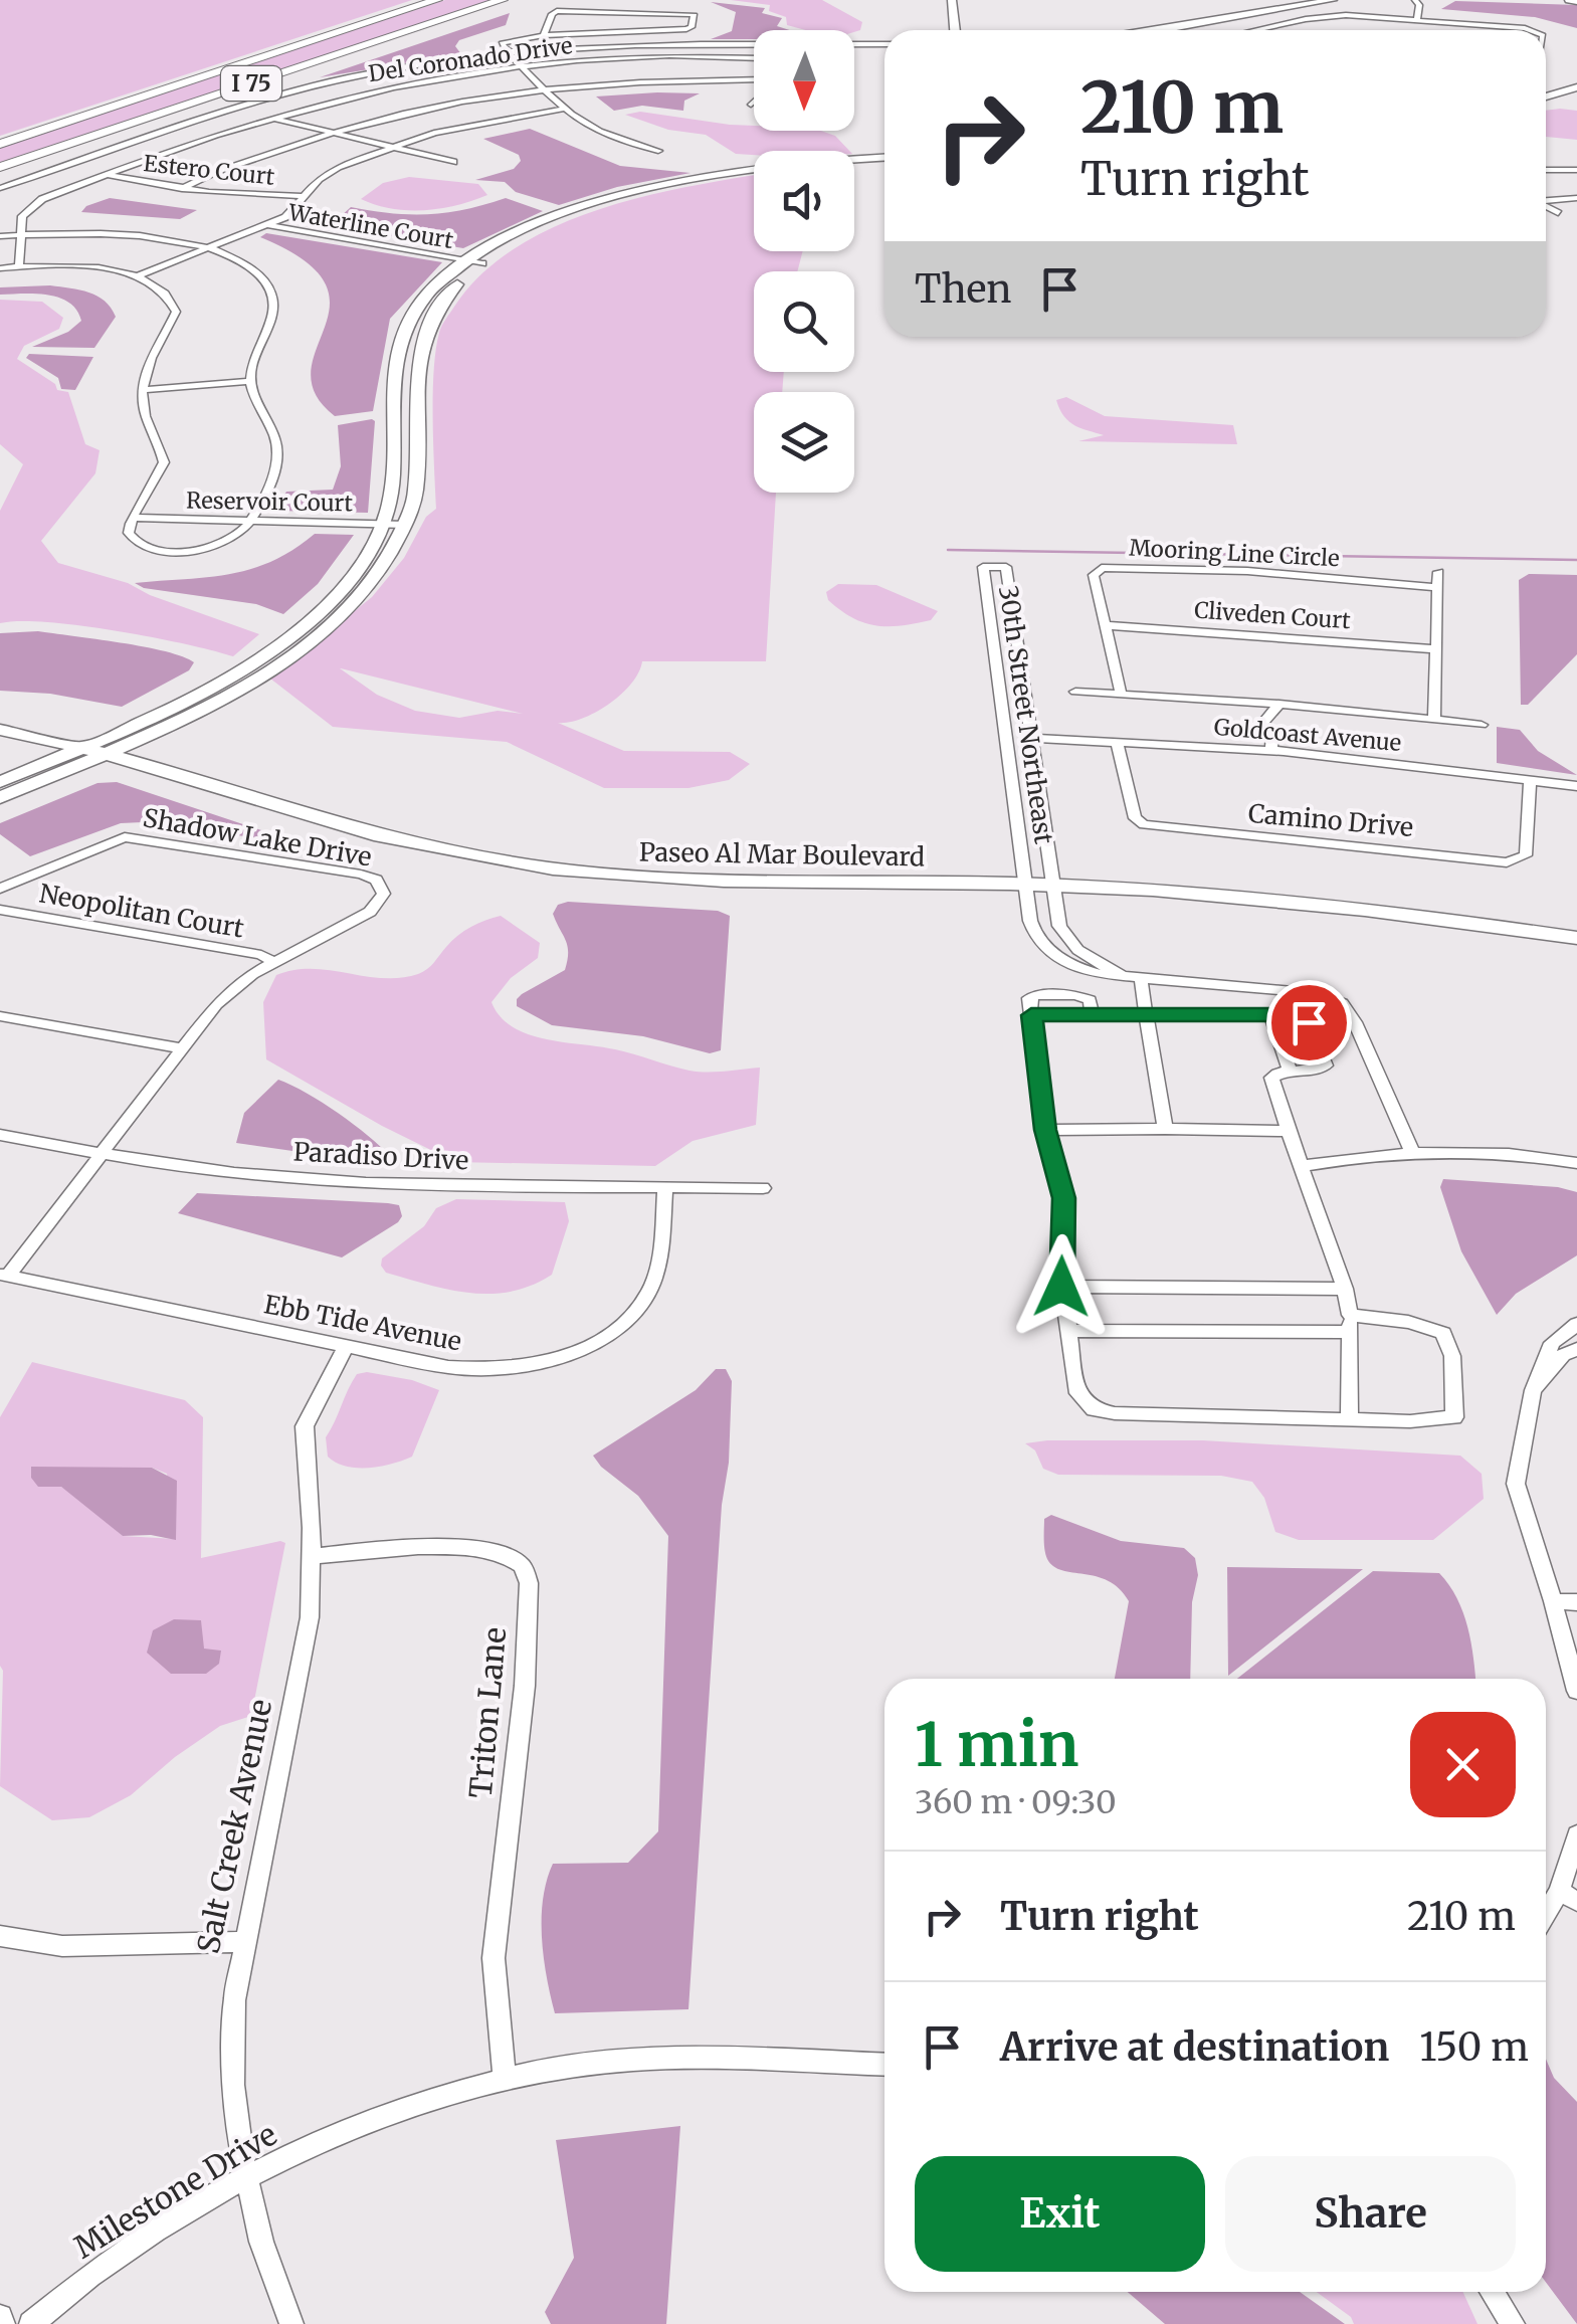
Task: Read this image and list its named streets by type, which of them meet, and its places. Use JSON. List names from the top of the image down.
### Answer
{
  "streets": {
    "highway": ["I 75"],
    "street": [
      "Del Coronado Drive",
      "Estero Court",
      "Waterline Court",
      "Reservoir Court",
      "Mooring Line Circle",
      "Cliveden Court",
      "30th Street Northeast",
      "Goldcoast Avenue",
      "Camino Drive",
      "Shadow Lake Drive",
      "Paseo Al Mar Boulevard",
      "Neopolitan Court",
      "Paradiso Drive",
      "Ebb Tide Avenue",
      "Triton Lane",
      "Salt Creek Avenue",
      "Milestone Drive"
    ]
  },
  "crossings": [
    ["Del Coronado Drive", "Estero Court"],
    ["Mooring Line Circle", "Cliveden Court"],
    ["30th Street Northeast", "Goldcoast Avenue"],
    ["30th Street Northeast", "Paseo Al Mar Boulevard"],
    ["Goldcoast Avenue", "Camino Drive"],
    ["Shadow Lake Drive", "Neopolitan Court"],
    ["Shadow Lake Drive", "Paradiso Drive"],
    ["Shadow Lake Drive", "Ebb Tide Avenue"],
    ["Paradiso Drive", "Ebb Tide Avenue"],
    ["Ebb Tide Avenue", "Salt Creek Avenue"],
    ["Triton Lane", "Salt Creek Avenue"],
    ["Triton Lane", "Milestone Drive"],
    ["Salt Creek Avenue", "Milestone Drive"]
  ],
  "north": "bottom",
  "page": {
    "turn": ["210 m", "Turn right"],
    "then": "Then",
    "heading": ["1 min", "360 m · 09:30"],
    "list": [
      {
        "name": "Turn right",
        "value": "210 m"
      },
      {
        "name": "Arrive at destination",
        "value": "150 m"
      }
    ],
    "buttons": ["Exit", "Share"]
  }
}
